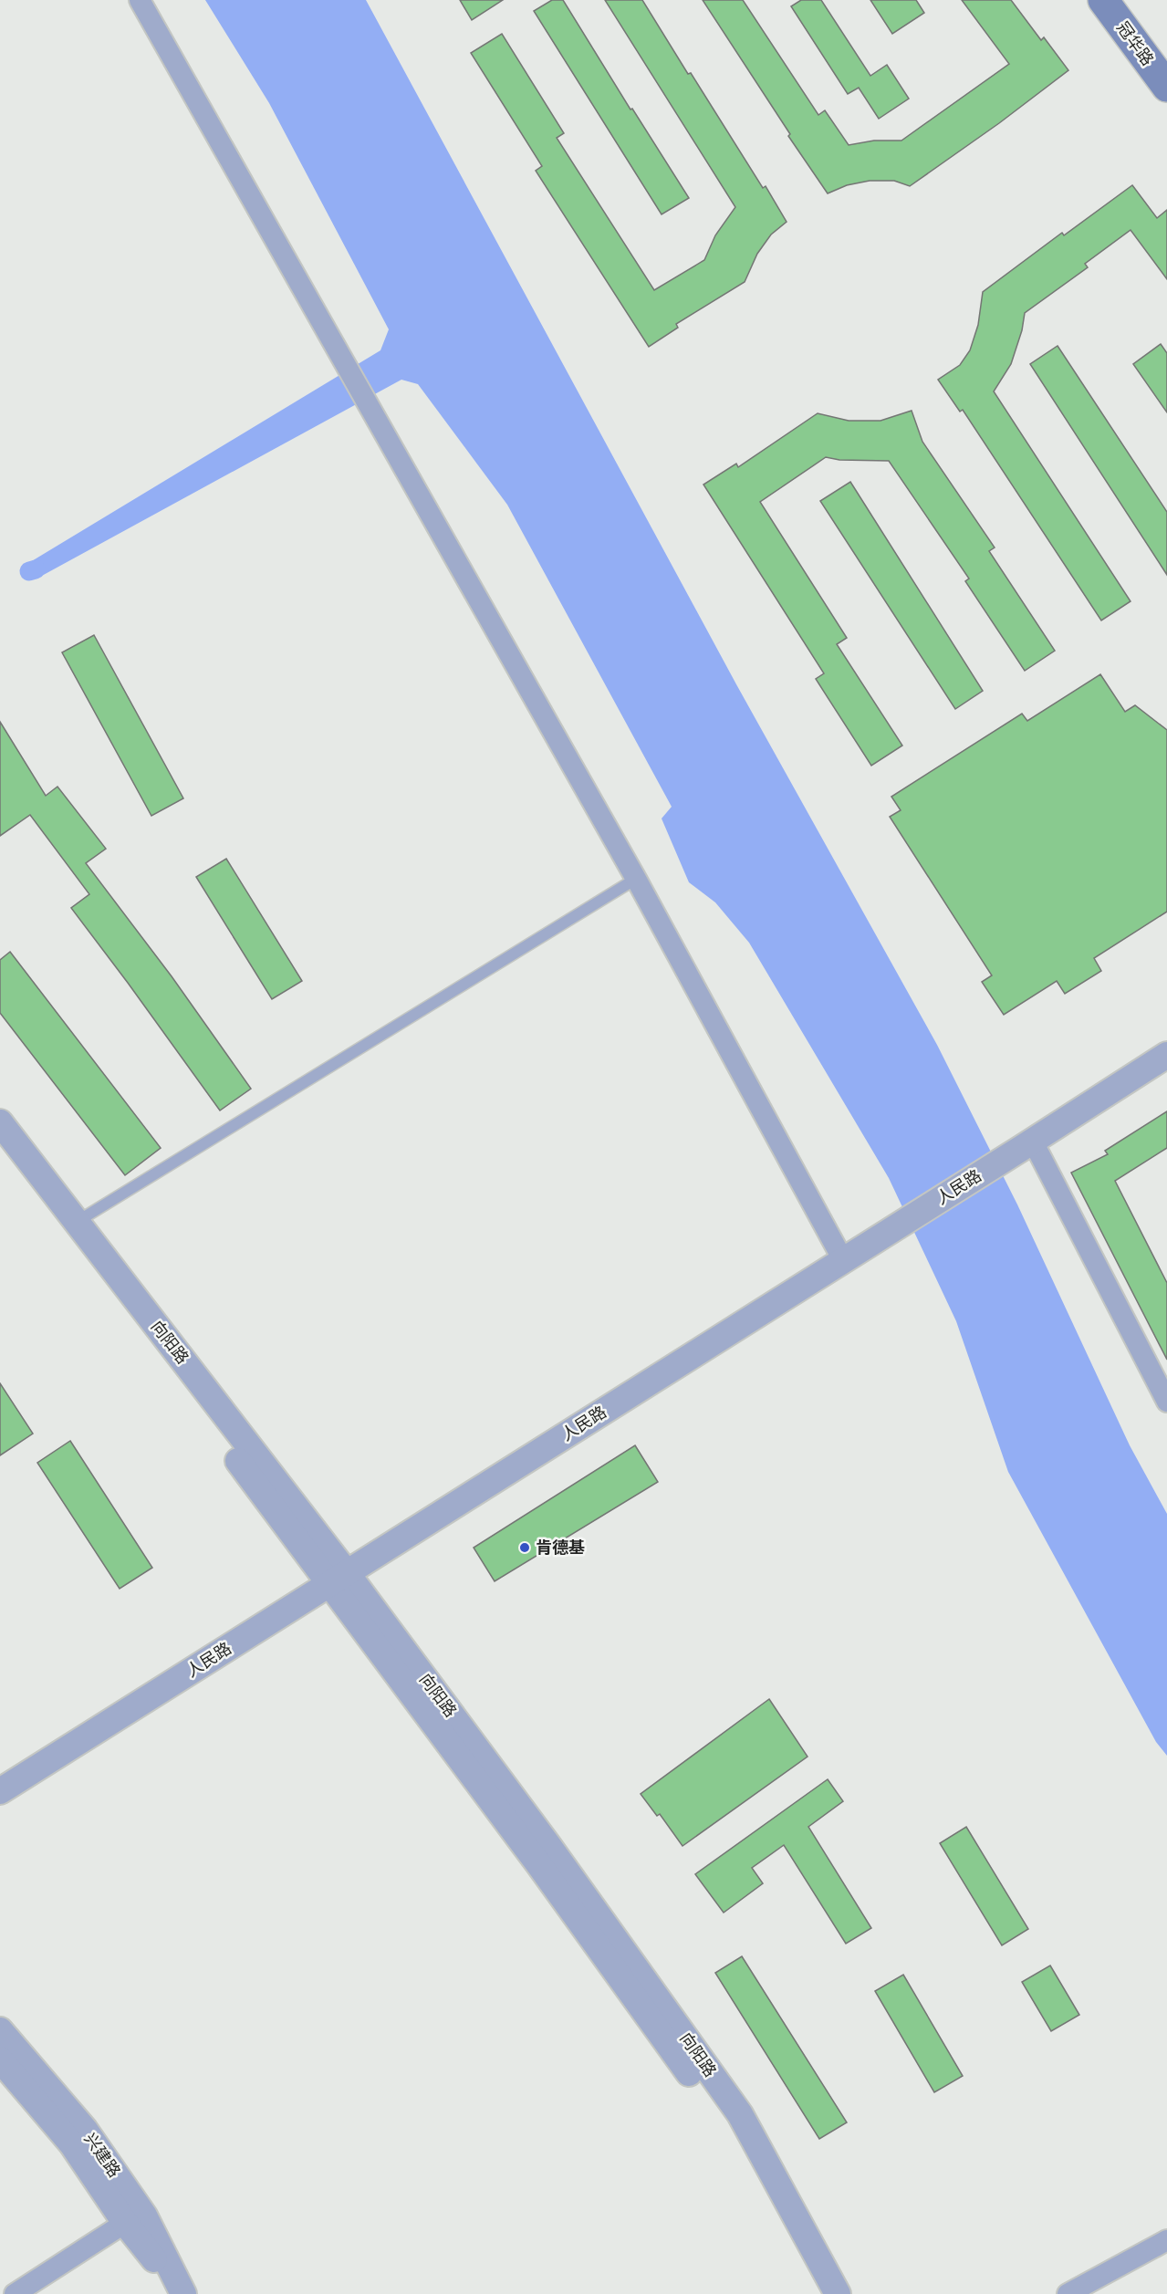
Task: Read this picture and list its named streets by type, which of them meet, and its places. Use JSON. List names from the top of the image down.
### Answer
{
  "streets": {
    "main road": ["冠华路"],
    "street": ["人民路", "向阳路", "兴建路"]
  },
  "crossings": [
    ["人民路", "向阳路"]
  ],
  "places": ["肯德基"]
}
